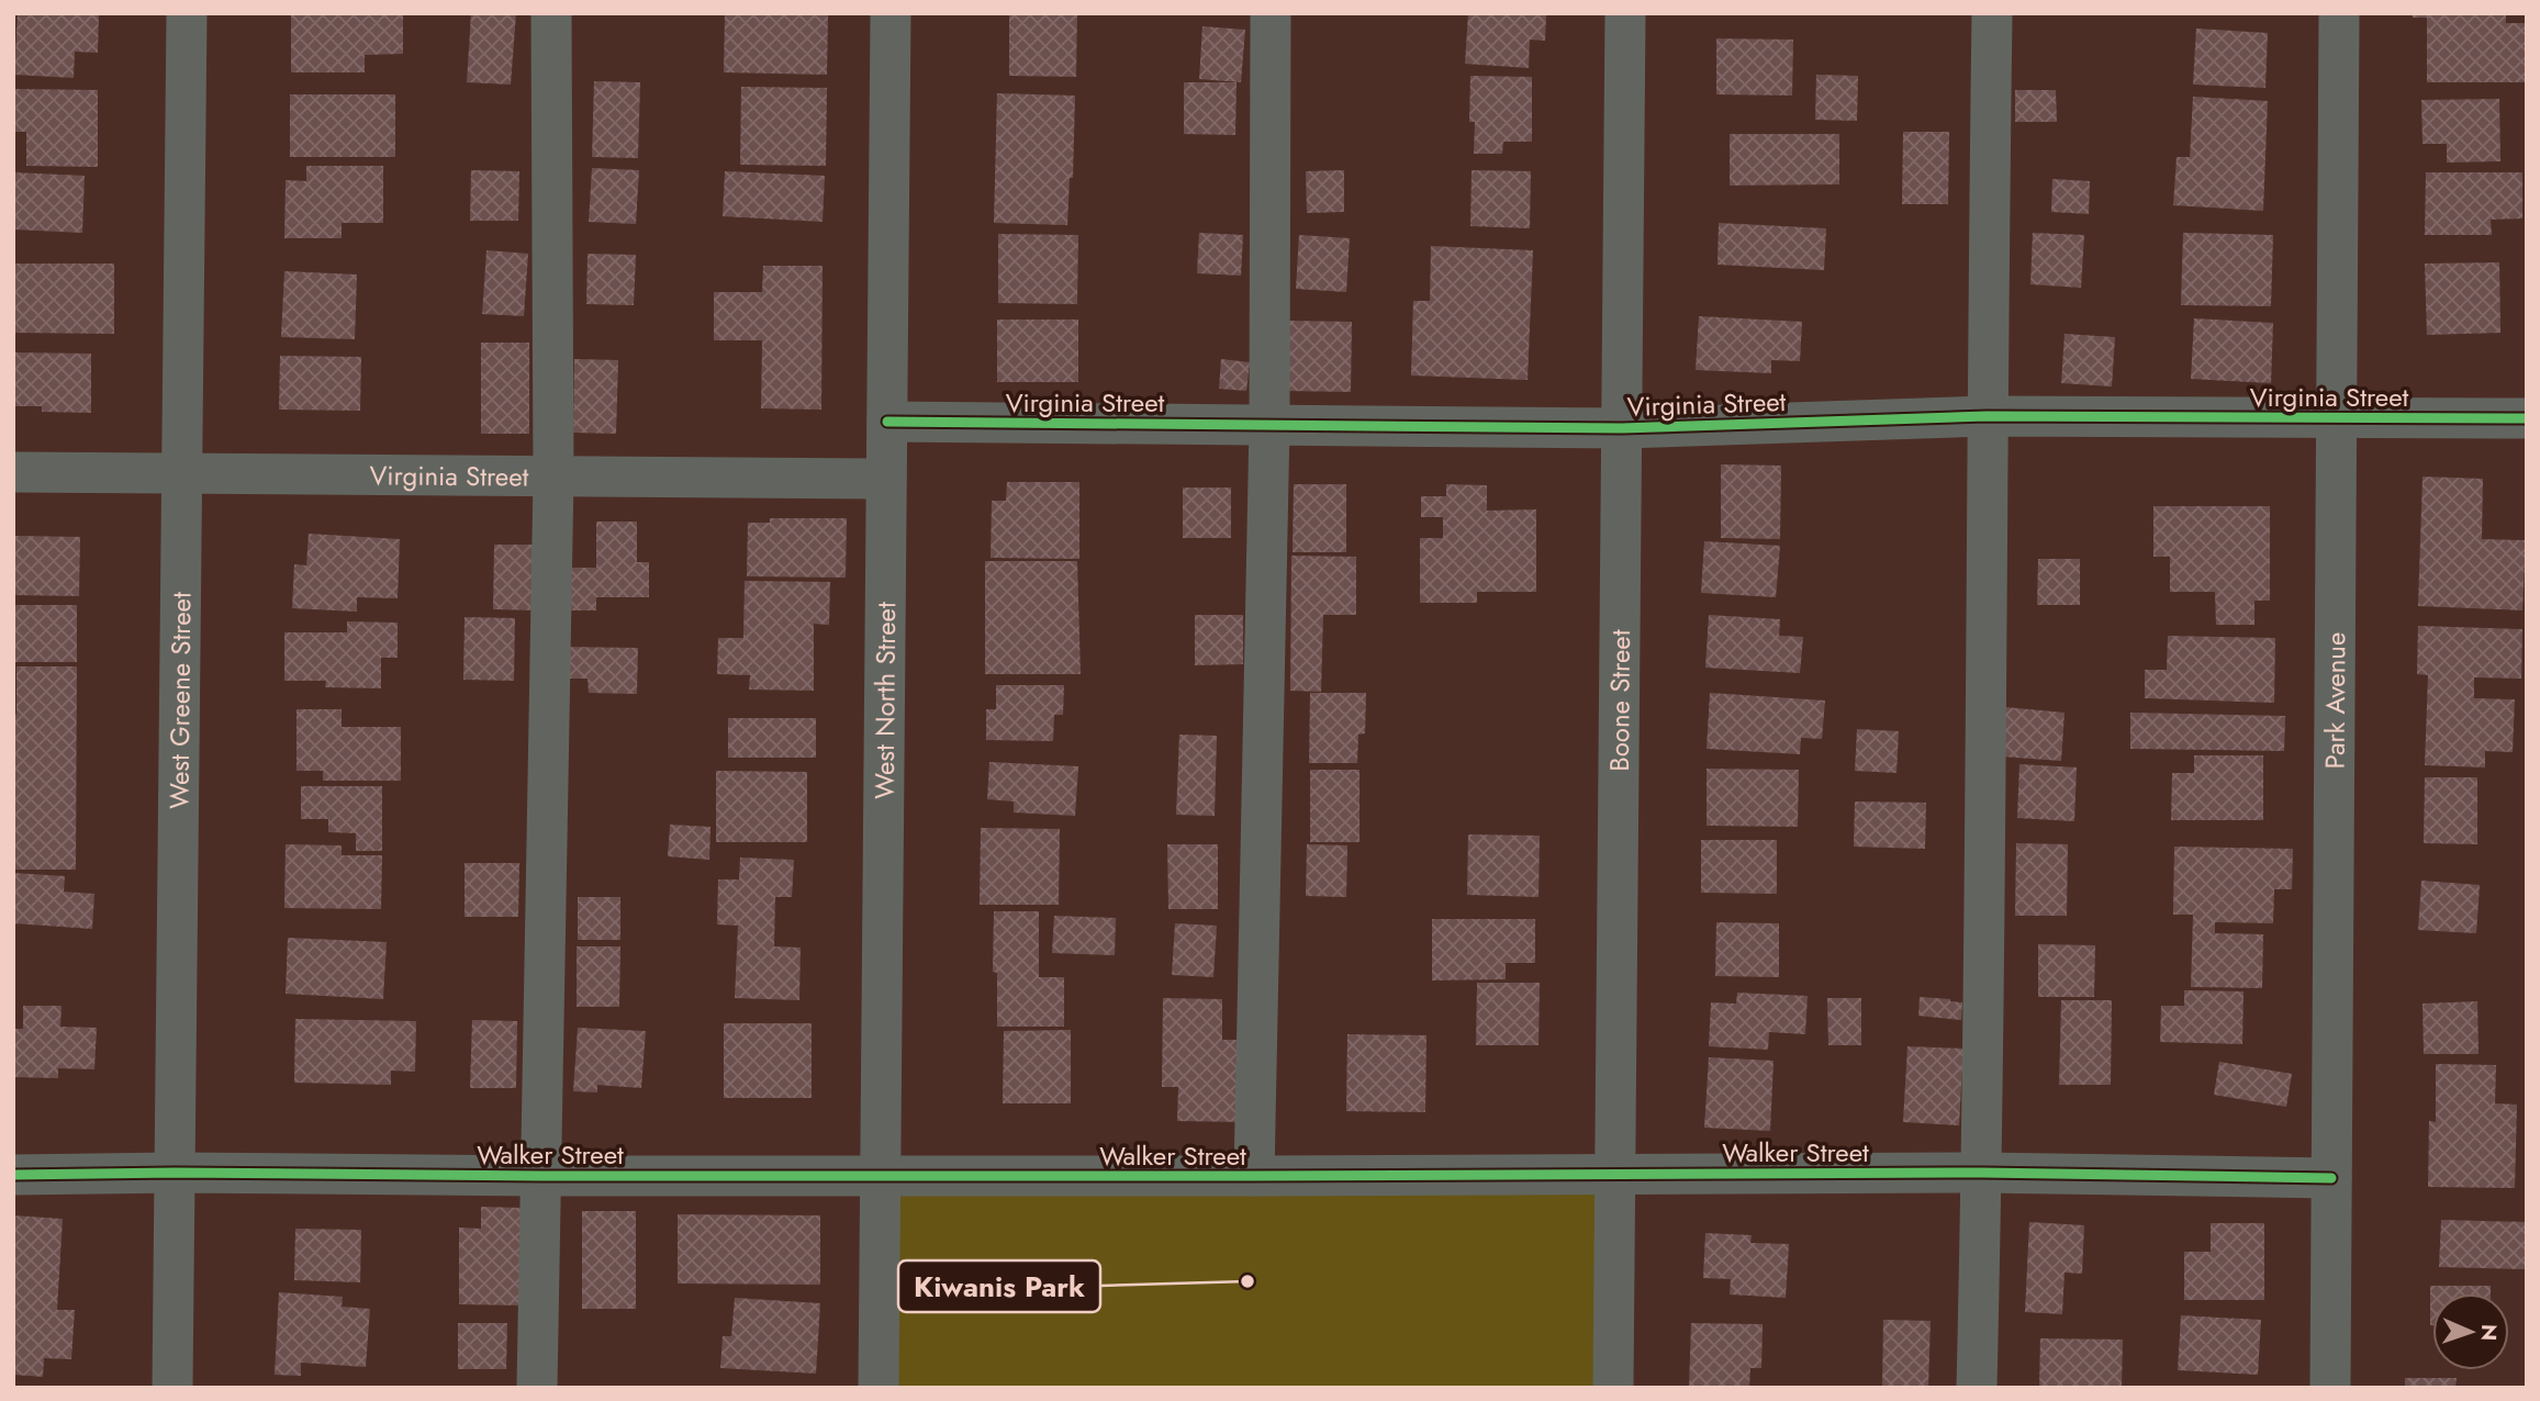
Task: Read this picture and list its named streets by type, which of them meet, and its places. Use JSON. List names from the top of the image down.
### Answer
{
  "streets": {
    "street": [
      "Virginia Street",
      "West Greene Street",
      "West North Street",
      "Boone Street",
      "Park Avenue",
      "Walker Street"
    ]
  },
  "crossings": [
    ["Virginia Street", "West Greene Street"],
    ["Virginia Street", "West North Street"],
    ["Virginia Street", "Boone Street"],
    ["Virginia Street", "Park Avenue"],
    ["West Greene Street", "Walker Street"],
    ["West North Street", "Walker Street"],
    ["Boone Street", "Walker Street"],
    ["Park Avenue", "Walker Street"]
  ],
  "places": ["Kiwanis Park"],
  "north": "right"
}
